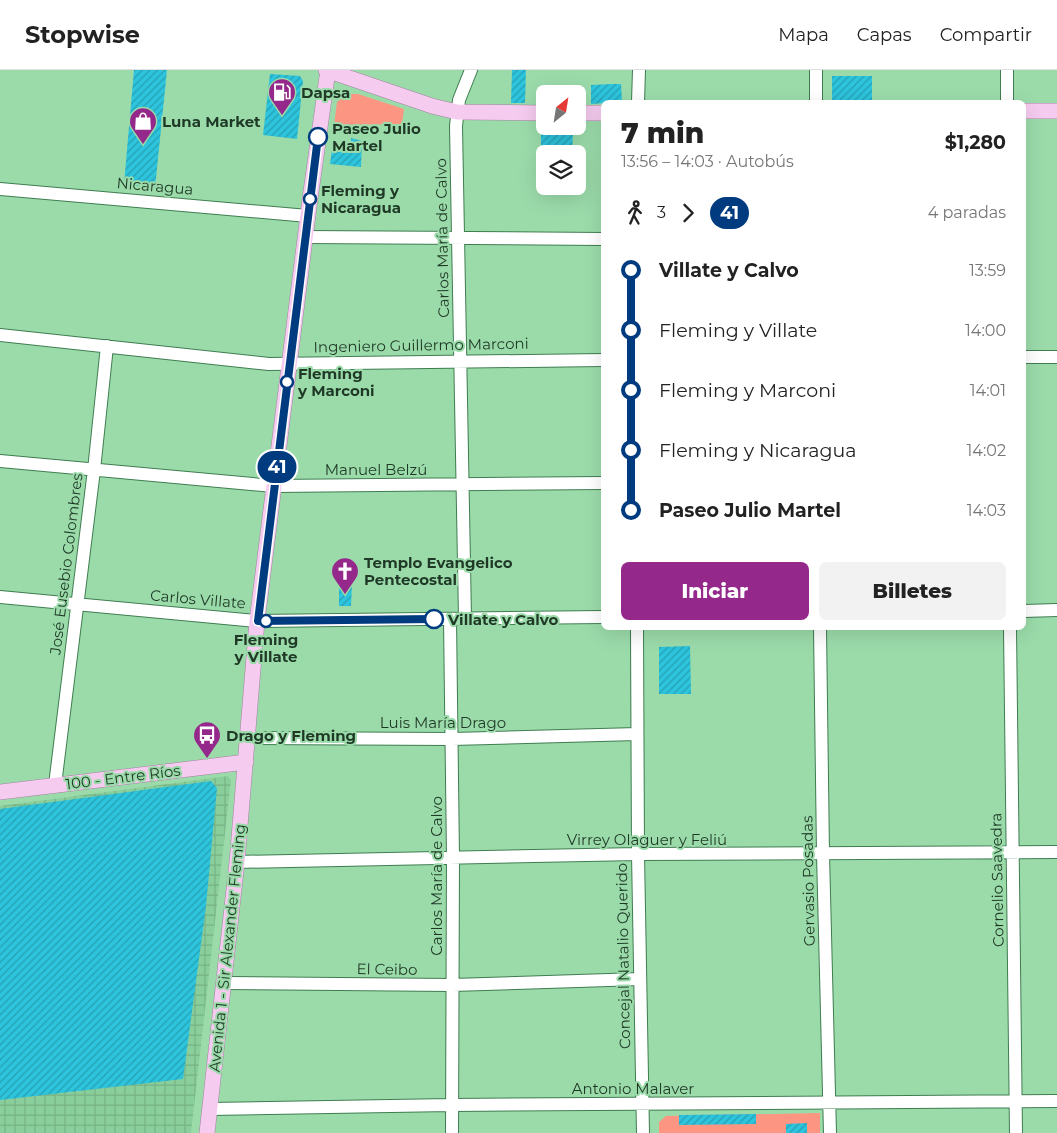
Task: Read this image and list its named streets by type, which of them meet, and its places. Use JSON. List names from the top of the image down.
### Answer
{
  "streets": {
    "main road": ["100 - Entre Ríos", "Avenida 1 - Sir Alexander Fleming"],
    "street": [
      "Nicaragua",
      "Carlos María de Calvo",
      "Ingeniero Guillermo Marconi",
      "Manuel Belzú",
      "José Eusebio Colombres",
      "Carlos Villate",
      "Luis María Drago",
      "Virrey Olaguer y Feliú",
      "Cornelio Saavedra",
      "Gervasio Posadas",
      "Concejal Natalio Querido",
      "El Ceibo",
      "Antonio Malaver"
    ]
  },
  "crossings": [
    ["Nicaragua", "Avenida 1 - Sir Alexander Fleming"],
    ["Carlos María de Calvo", "Ingeniero Guillermo Marconi"],
    ["Carlos María de Calvo", "Manuel Belzú"],
    ["Carlos María de Calvo", "Carlos Villate"],
    ["Carlos María de Calvo", "Luis María Drago"],
    ["Carlos María de Calvo", "Virrey Olaguer y Feliú"],
    ["Carlos María de Calvo", "El Ceibo"],
    ["Carlos María de Calvo", "Antonio Malaver"],
    ["Ingeniero Guillermo Marconi", "José Eusebio Colombres"],
    ["Ingeniero Guillermo Marconi", "Avenida 1 - Sir Alexander Fleming"],
    ["Manuel Belzú", "José Eusebio Colombres"],
    ["Manuel Belzú", "Avenida 1 - Sir Alexander Fleming"],
    ["José Eusebio Colombres", "Carlos Villate"],
    ["José Eusebio Colombres", "100 - Entre Ríos"],
    ["Carlos Villate", "Avenida 1 - Sir Alexander Fleming"],
    ["Luis María Drago", "Avenida 1 - Sir Alexander Fleming"],
    ["Luis María Drago", "Concejal Natalio Querido"],
    ["100 - Entre Ríos", "Avenida 1 - Sir Alexander Fleming"],
    ["Virrey Olaguer y Feliú", "Cornelio Saavedra"],
    ["Virrey Olaguer y Feliú", "Gervasio Posadas"],
    ["Virrey Olaguer y Feliú", "Avenida 1 - Sir Alexander Fleming"],
    ["Virrey Olaguer y Feliú", "Concejal Natalio Querido"],
    ["Cornelio Saavedra", "Antonio Malaver"],
    ["Gervasio Posadas", "Antonio Malaver"],
    ["Avenida 1 - Sir Alexander Fleming", "El Ceibo"],
    ["Avenida 1 - Sir Alexander Fleming", "Antonio Malaver"],
    ["Concejal Natalio Querido", "El Ceibo"],
    ["Concejal Natalio Querido", "Antonio Malaver"]
  ],
  "places": {
    "fuel station": ["Dapsa"],
    "other": [
      "Paseo Julio Martel",
      "Fleming y Nicaragua",
      "Fleming y Marconi",
      "Villate y Calvo",
      "Fleming y Villate"
    ],
    "shop": ["Luna Market"],
    "church": ["Templo Evangelico Pentecostal"],
    "bus stop": ["Drago y Fleming"]
  },
  "lines": ["bus line 41"],
  "north": "top right",
  "page": {
    "header": "Stopwise",
    "nav": ["Mapa", "Capas", "Compartir"],
    "on_map": "41",
    "heading": ["7 min", "13:56 – 14:03 · Autobús", "$1,280"],
    "legs": ["3", "41", "4 paradas"],
    "list": [
      {
        "name": "Villate y Calvo",
        "value": "13:59"
      },
      {
        "name": "Fleming y Villate",
        "value": "14:00"
      },
      {
        "name": "Fleming y Marconi",
        "value": "14:01"
      },
      {
        "name": "Fleming y Nicaragua",
        "value": "14:02"
      },
      {
        "name": "Paseo Julio Martel",
        "value": "14:03"
      }
    ],
    "buttons": ["Iniciar", "Billetes"]
  }
}
